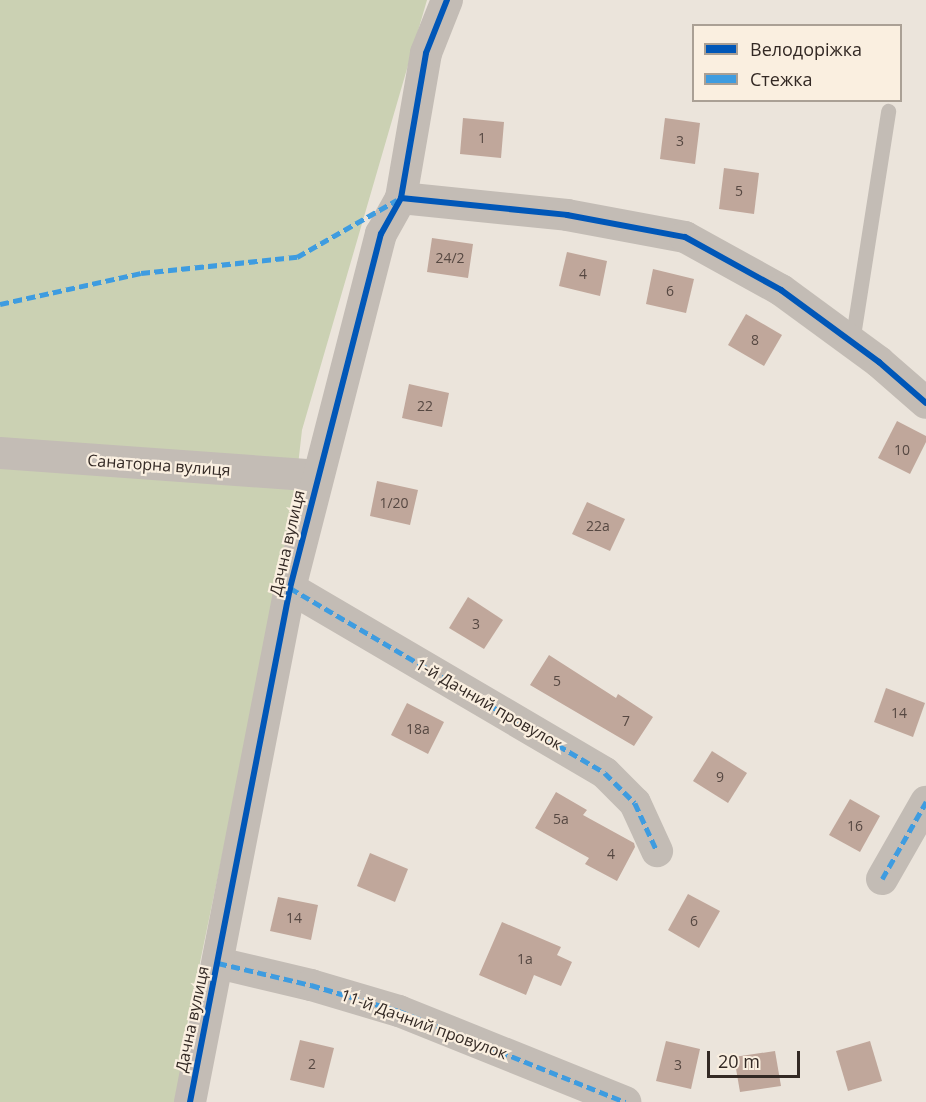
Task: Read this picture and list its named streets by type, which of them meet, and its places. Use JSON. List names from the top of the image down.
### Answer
{
  "streets": {
    "street": [
      "Санаторна вулиця",
      "Дачна вулиця",
      "1-й Дачний провулок",
      "11-й Дачний провулок"
    ]
  },
  "crossings": [
    ["Санаторна вулиця", "Дачна вулиця"],
    ["Дачна вулиця", "1-й Дачний провулок"],
    ["Дачна вулиця", "11-й Дачний провулок"]
  ],
  "house_numbers": [
    "1",
    "3",
    "5",
    "24/2",
    "4",
    "6",
    "8",
    "22",
    "10",
    "1/20",
    "22а",
    "3",
    "5",
    "14",
    "7",
    "18а",
    "9",
    "5а",
    "16",
    "4",
    "14",
    "6",
    "1а",
    "2",
    "3"
  ],
  "legend": ["Велодоріжка", "Стежка"],
  "scale_bar": "20 m"
}
